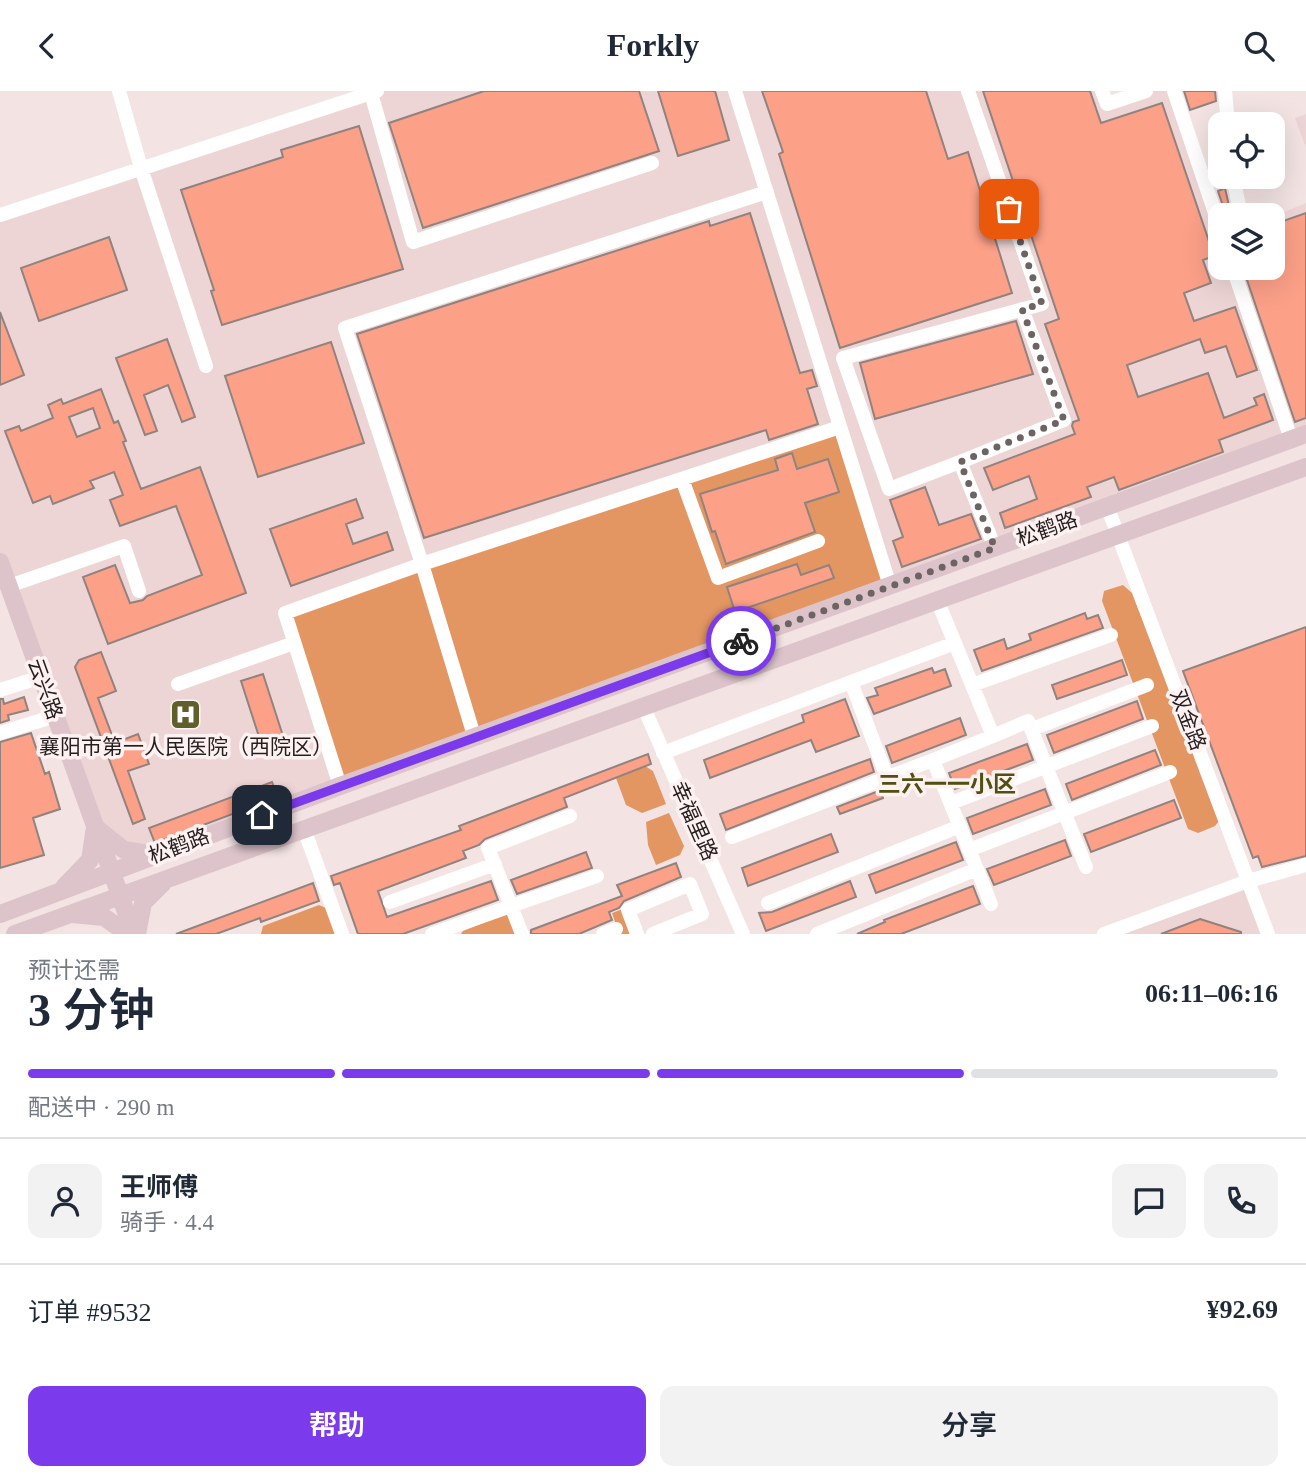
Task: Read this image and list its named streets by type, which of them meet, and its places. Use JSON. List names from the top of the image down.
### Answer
{
  "streets": {
    "main road": ["松鹤路", "云兴路"],
    "street": ["双金路", "幸福里路"]
  },
  "crossings": [
    ["松鹤路", "云兴路"],
    ["松鹤路", "双金路"],
    ["松鹤路", "幸福里路"]
  ],
  "districts": ["三六一一小区"],
  "places": {
    "hospital": ["襄阳市第一人民医院（西院区）"]
  },
  "page": {
    "header": "Forkly",
    "heading": ["3 分钟", "预计还需", "06:11–06:16"],
    "panel": [
      "王师傅",
      "骑手 · 4.4",
      "订单 #9532",
      "¥92.69"
    ],
    "bar": "配送中 · 290 m",
    "buttons": ["帮助", "分享"]
  }
}
